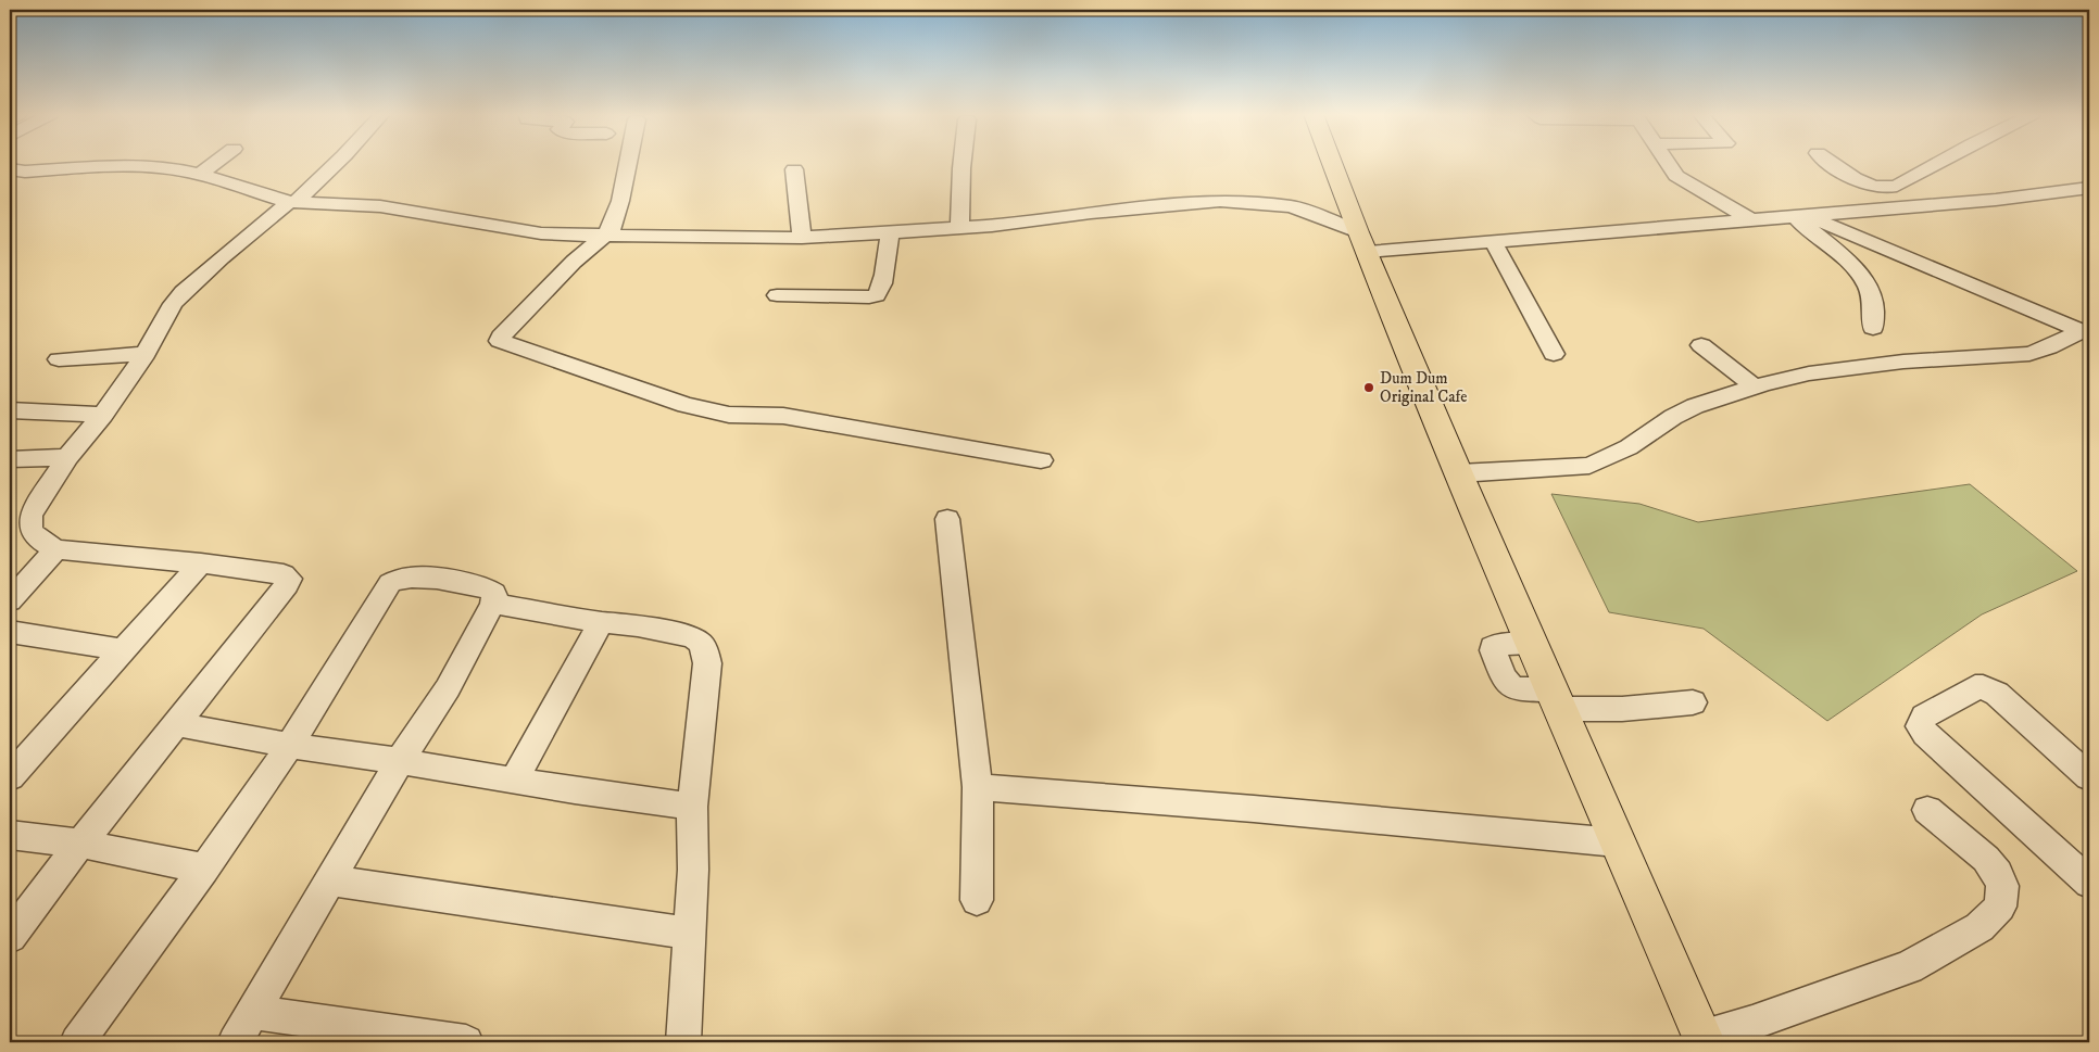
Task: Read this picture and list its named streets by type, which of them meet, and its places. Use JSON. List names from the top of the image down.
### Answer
{
  "places": ["Dum Dum Original Cafe"]
}
